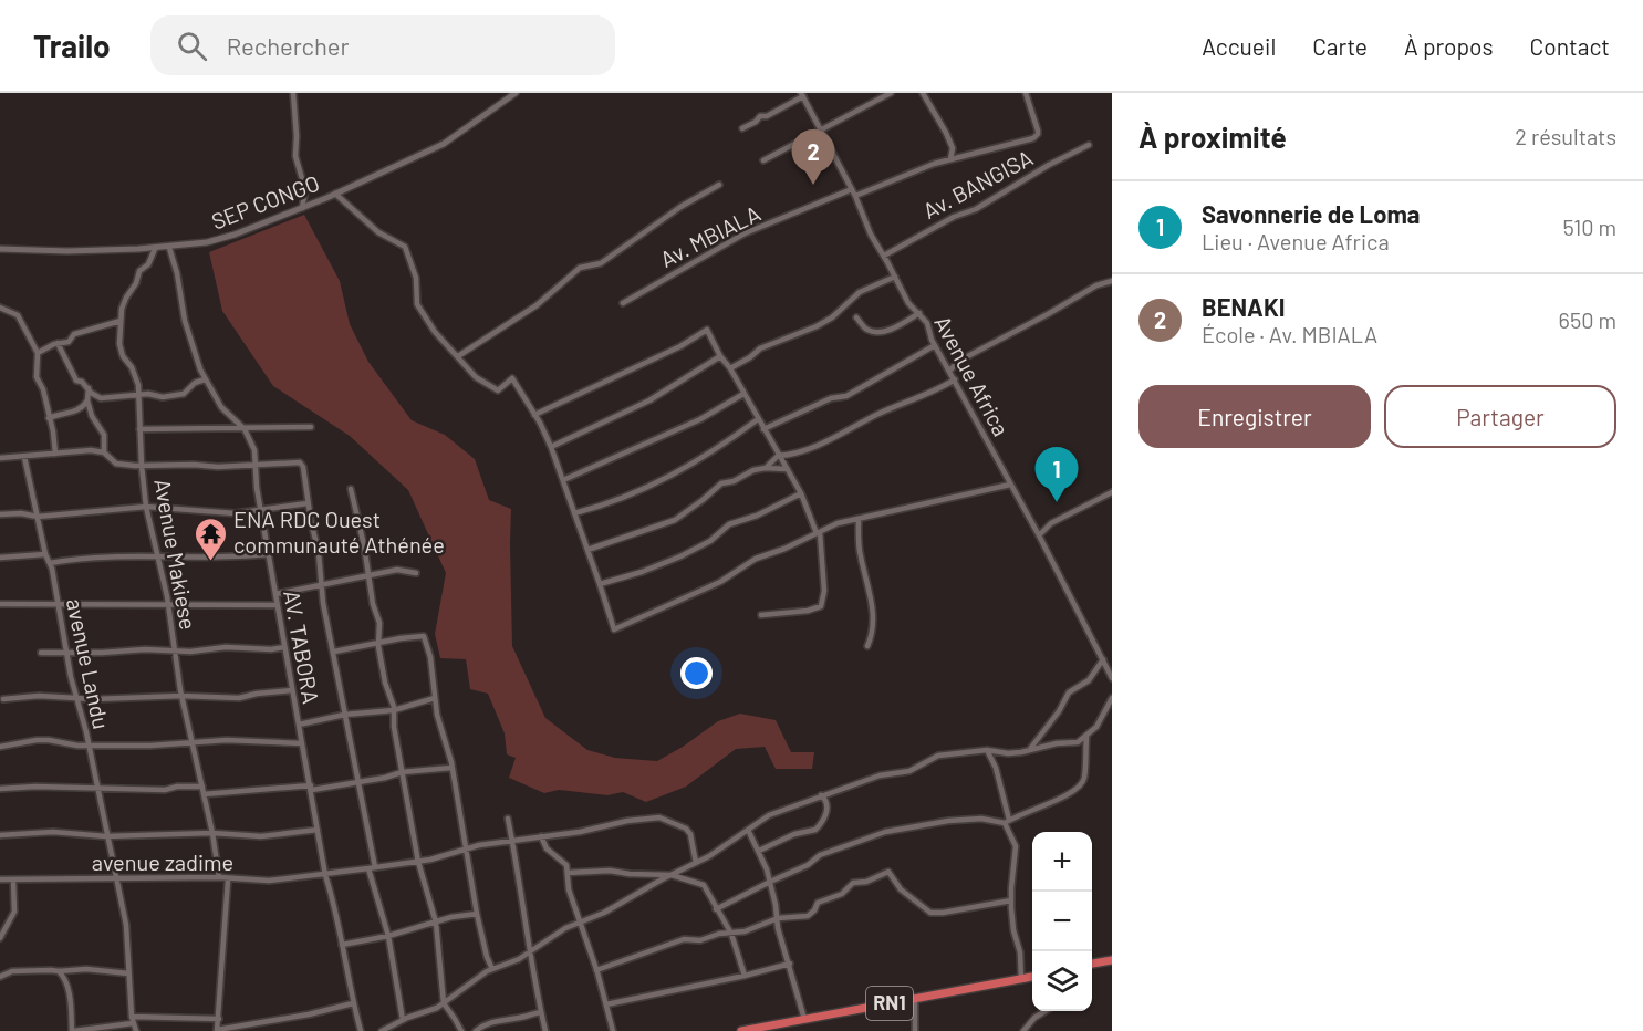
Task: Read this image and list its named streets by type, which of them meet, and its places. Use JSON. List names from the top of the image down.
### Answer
{
  "streets": {
    "highway": ["RN1"],
    "street": [
      "Av. BANGISA",
      "SEP CONGO",
      "Av. MBIALA",
      "Avenue Africa",
      "Avenue Makiese",
      "AV. TABORA",
      "avenue Landu",
      "avenue zadime"
    ]
  },
  "crossings": [
    ["Av. BANGISA", "Avenue Africa"],
    ["SEP CONGO", "Avenue Makiese"],
    ["SEP CONGO", "AV. TABORA"],
    ["Av. MBIALA", "Avenue Africa"],
    ["Avenue Makiese", "avenue zadime"],
    ["AV. TABORA", "avenue zadime"],
    ["avenue Landu", "avenue zadime"]
  ],
  "places": {
    "temple": ["ENA RDC Ouest communauté Athénée"]
  },
  "page": {
    "header": "Trailo",
    "search": "Rechercher",
    "nav": [
      "Accueil",
      "Carte",
      "À propos",
      "Contact"
    ],
    "heading": ["À proximité", "2 résultats"],
    "pins": ["2", "1"],
    "list": [
      {
        "mark": "1",
        "name": "Savonnerie de Loma",
        "note": "Lieu · Avenue Africa",
        "value": "510 m"
      },
      {
        "mark": "2",
        "name": "BENAKI",
        "note": "École · Av. MBIALA",
        "value": "650 m"
      }
    ],
    "buttons": ["Enregistrer", "Partager"],
    "map_buttons": ["+", "−"]
  }
}
